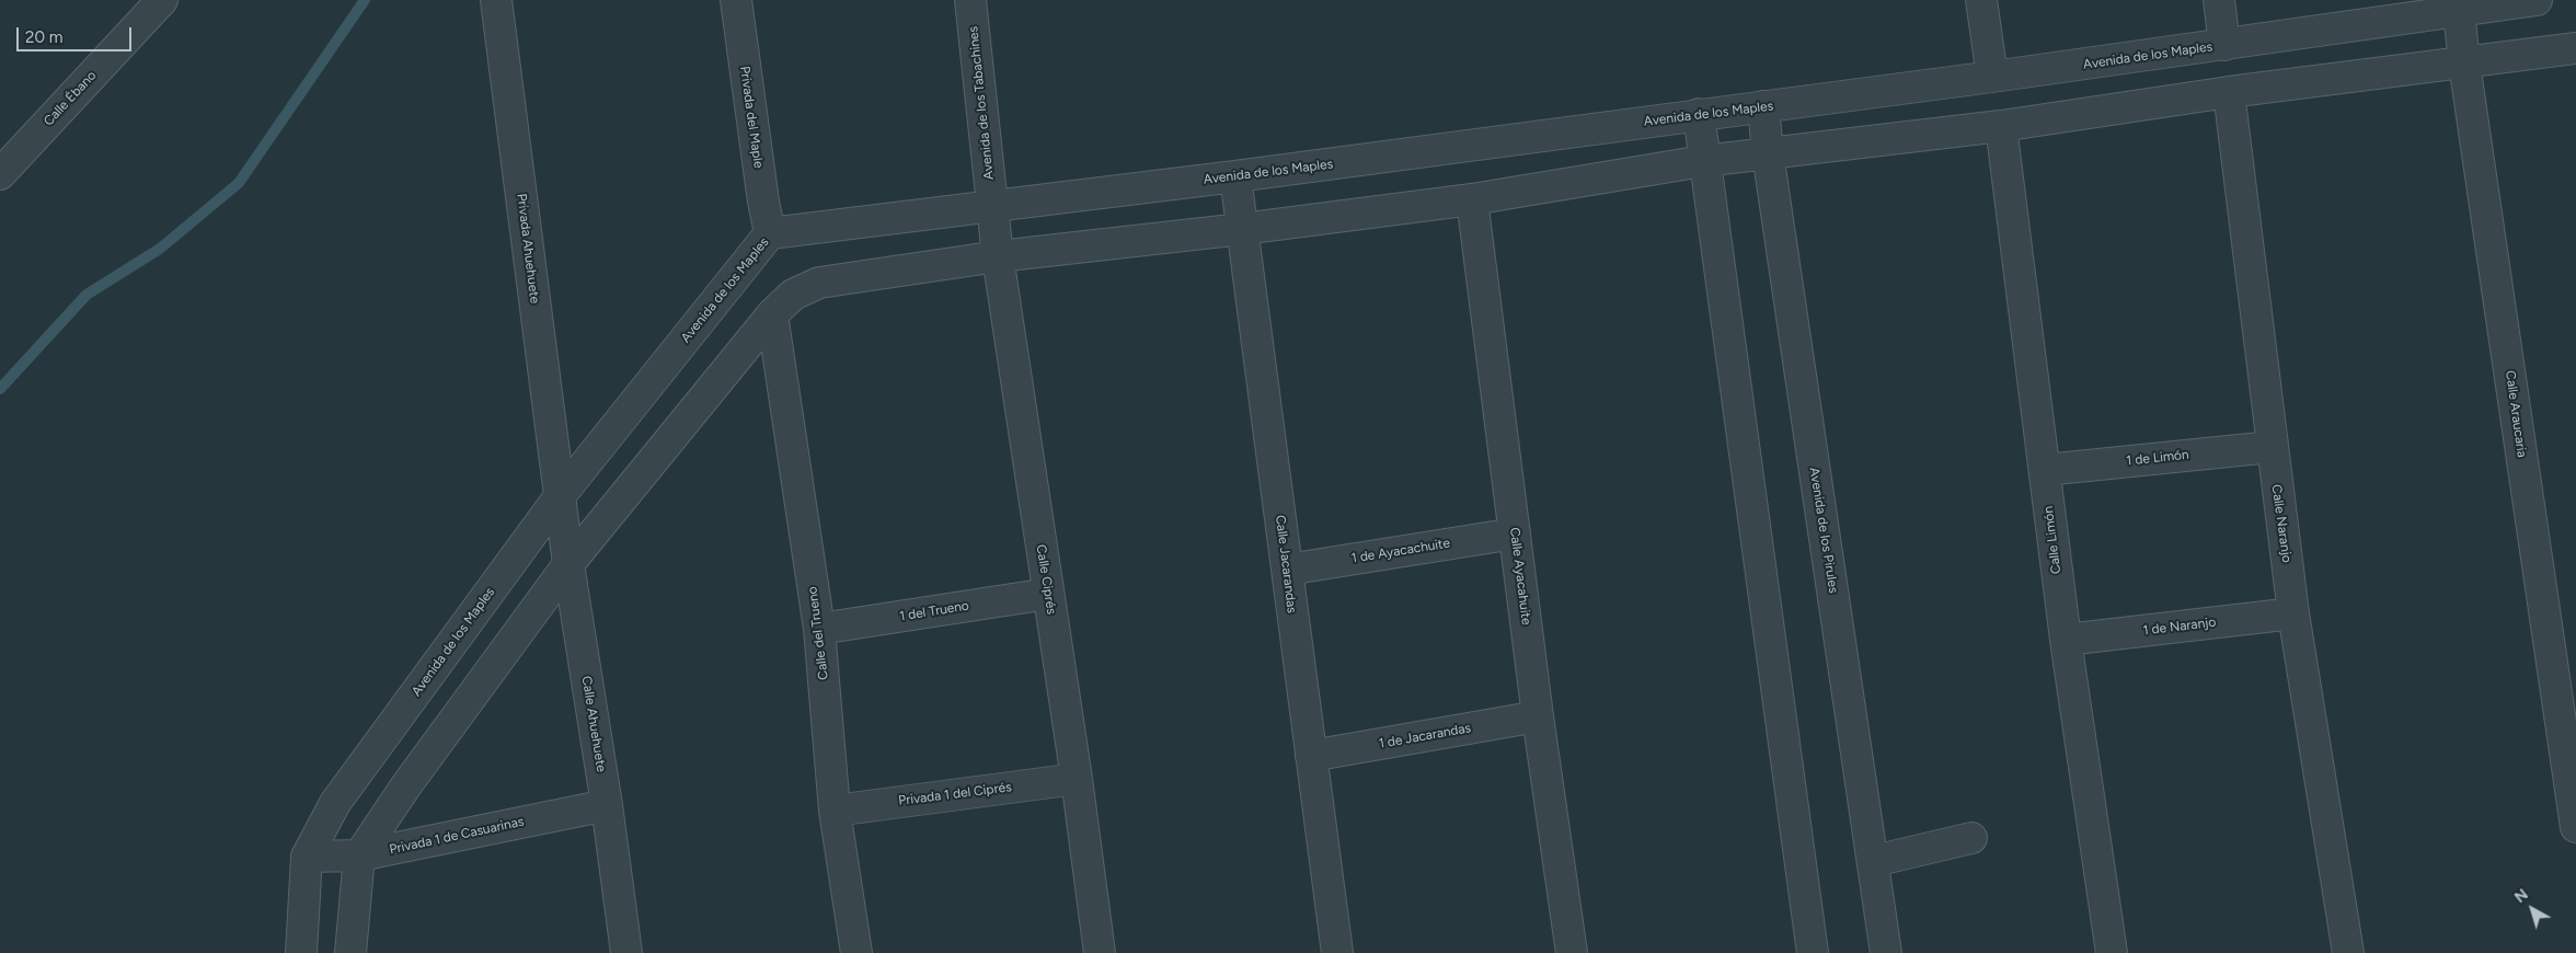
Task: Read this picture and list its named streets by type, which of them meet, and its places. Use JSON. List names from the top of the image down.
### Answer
{
  "streets": {
    "street": [
      "Avenida de los Maples",
      "Calle Ébano",
      "Avenida de los Tabachines",
      "Privada del Maple",
      "Privada Ahuehuete",
      "Calle Araucaria",
      "1 de Limón",
      "Calle Naranjo",
      "Avenida de los Pirules",
      "Calle Limón",
      "1 de Ayacachuite",
      "Calle Jacarandas",
      "Calle Ayacahuite",
      "Calle Ciprés",
      "1 del Trueno",
      "1 de Naranjo",
      "Calle del Trueno",
      "Calle Ahuehuete",
      "1 de Jacarandas",
      "Privada 1 del Ciprés",
      "Privada 1 de Casuarinas"
    ]
  },
  "crossings": [
    ["Avenida de los Maples", "Avenida de los Tabachines"],
    ["Avenida de los Maples", "Privada del Maple"],
    ["Avenida de los Maples", "Privada Ahuehuete"],
    ["Avenida de los Maples", "Calle Araucaria"],
    ["Avenida de los Maples", "Avenida de los Pirules"],
    ["Avenida de los Maples", "Calle Jacarandas"],
    ["Avenida de los Maples", "Calle Ciprés"],
    ["Avenida de los Maples", "Calle Ahuehuete"],
    ["Avenida de los Maples", "Privada 1 de Casuarinas"],
    ["Avenida de los Tabachines", "Calle Ciprés"],
    ["Privada Ahuehuete", "Calle Ahuehuete"],
    ["1 de Limón", "Calle Naranjo"],
    ["1 de Limón", "Calle Limón"],
    ["Calle Naranjo", "1 de Naranjo"],
    ["Calle Limón", "1 de Naranjo"],
    ["1 de Ayacachuite", "Calle Jacarandas"],
    ["1 de Ayacachuite", "Calle Ayacahuite"],
    ["Calle Jacarandas", "1 de Jacarandas"],
    ["Calle Ayacahuite", "1 de Jacarandas"],
    ["Calle Ciprés", "1 del Trueno"],
    ["Calle Ciprés", "Privada 1 del Ciprés"],
    ["1 del Trueno", "Calle del Trueno"],
    ["Calle del Trueno", "Privada 1 del Ciprés"],
    ["Calle Ahuehuete", "Privada 1 de Casuarinas"]
  ],
  "scale_bar": "20 m",
  "north": "top left"
}
